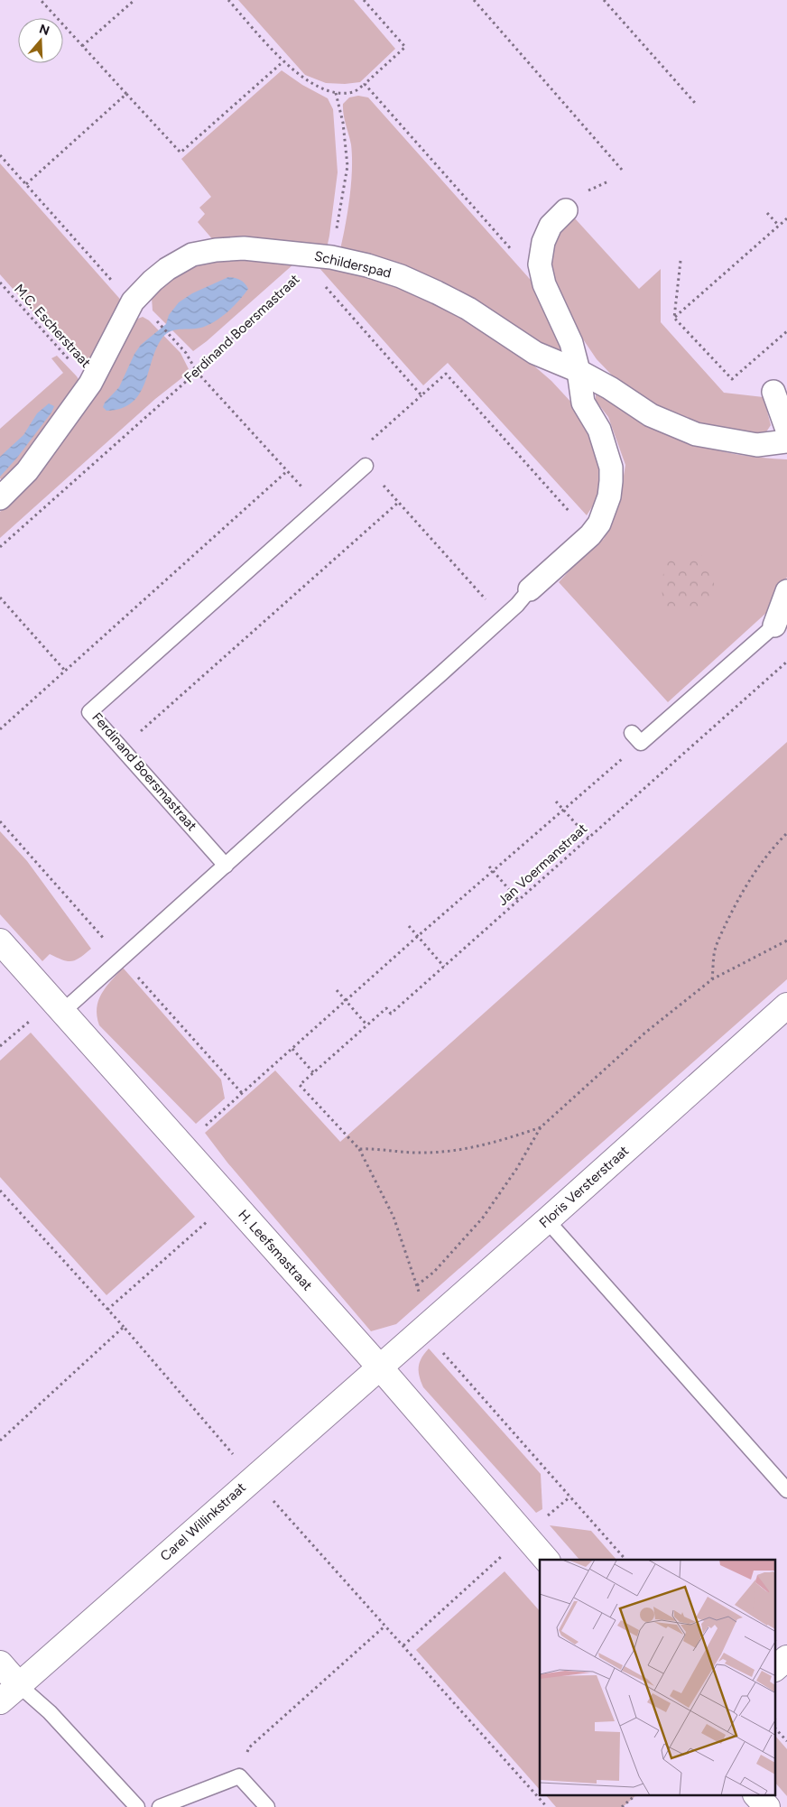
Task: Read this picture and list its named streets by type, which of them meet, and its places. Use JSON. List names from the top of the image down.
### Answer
{
  "streets": {
    "street": [
      "Schilderspad",
      "Floris Versterstraat",
      "H. Leefsmastraat",
      "Carel Willinkstraat"
    ],
    "lane": ["Ferdinand Boersmastraat"],
    "path": ["M.C. Escherstraat", "Jan Voermanstraat"]
  },
  "crossings": [
    ["Schilderspad", "M.C. Escherstraat"],
    ["Floris Versterstraat", "H. Leefsmastraat"],
    ["Floris Versterstraat", "Carel Willinkstraat"],
    ["H. Leefsmastraat", "Carel Willinkstraat"]
  ],
  "north": "top"
}
